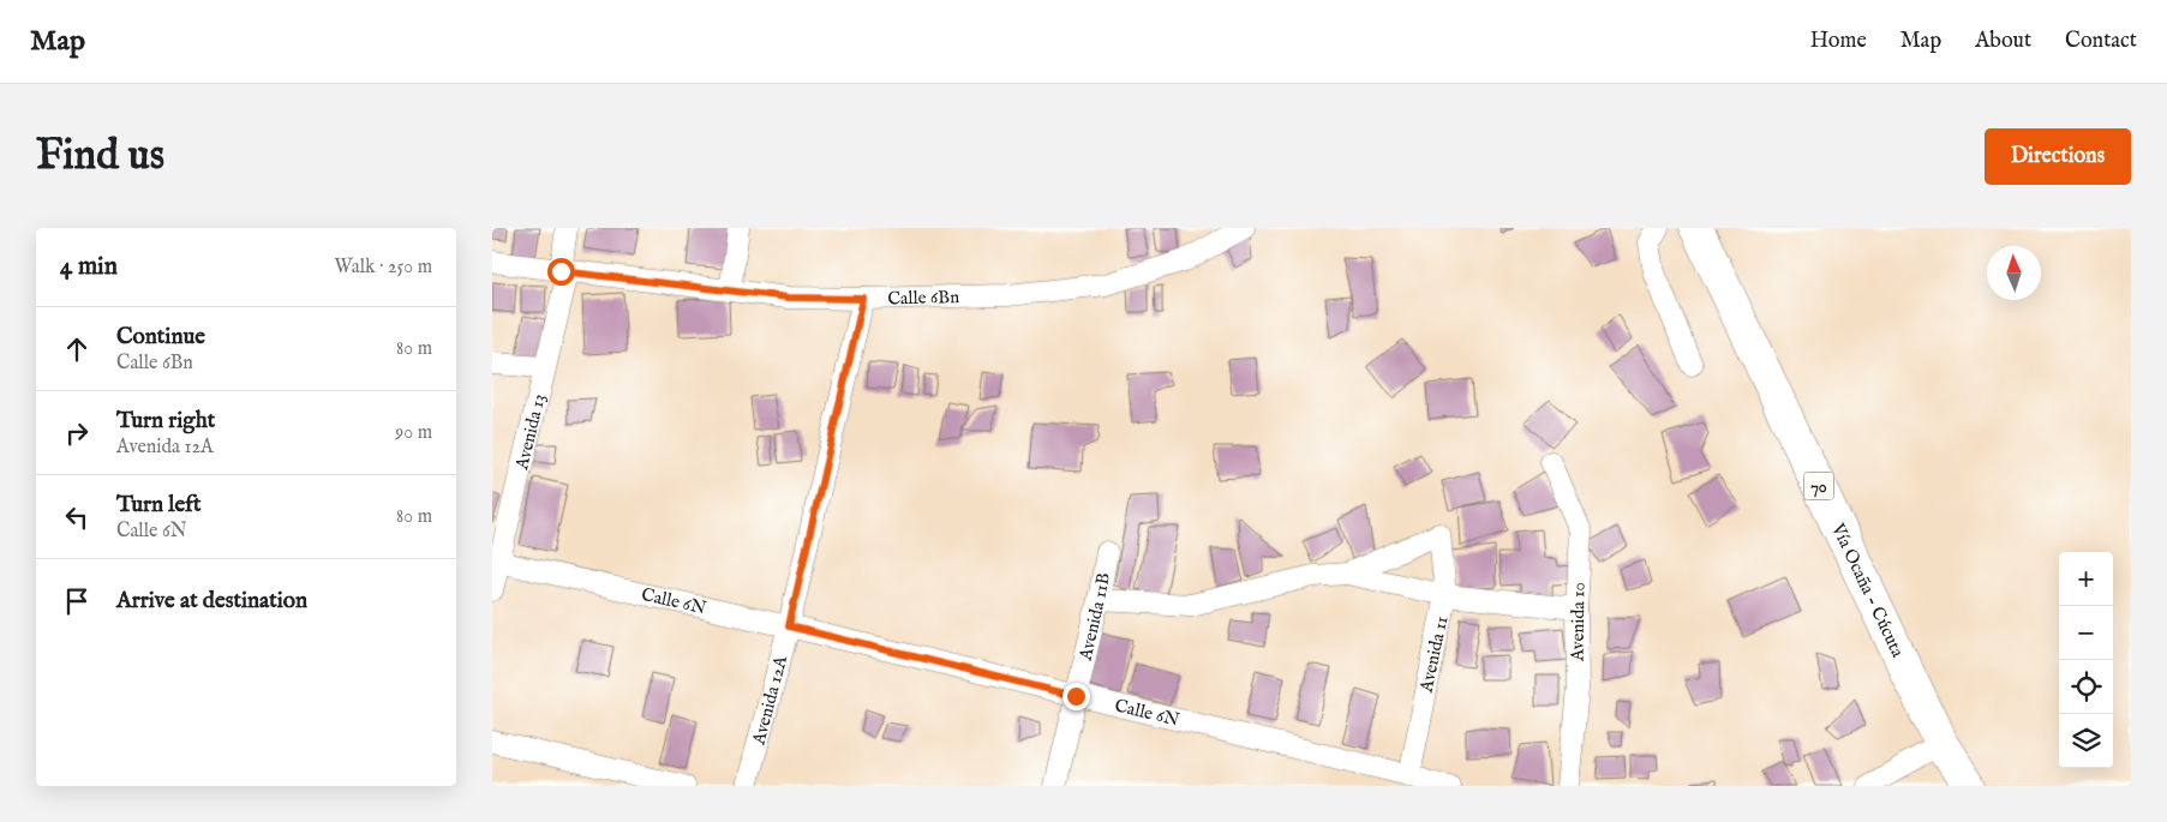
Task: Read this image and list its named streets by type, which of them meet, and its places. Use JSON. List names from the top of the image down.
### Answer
{
  "streets": {
    "main road": ["70", "Vía Ocaña - Cúcuta"],
    "street": [
      "Calle 6Bn",
      "Avenida 13",
      "Calle 6N",
      "Avenida 11B",
      "Avenida 10",
      "Avenida 11",
      "Avenida 12A"
    ]
  },
  "crossings": [
    ["Calle 6Bn", "Avenida 13"],
    ["Calle 6Bn", "Avenida 12A"],
    ["Avenida 13", "Calle 6N"],
    ["Calle 6N", "Avenida 11B"],
    ["Calle 6N", "Avenida 11"],
    ["Calle 6N", "Avenida 12A"]
  ],
  "north": "top",
  "page": {
    "header": "Map",
    "nav": [
      "Home",
      "Map",
      "About",
      "Contact"
    ],
    "buttons": "Directions",
    "title": "Find us",
    "heading": ["4 min", "Walk · 250 m"],
    "list": [
      ["Continue", "Calle 6Bn", "80 m"],
      ["Turn right", "Avenida 12A", "90 m"],
      ["Turn left", "Calle 6N", "80 m"],
      "Arrive at destination"
    ],
    "map_buttons": ["+", "−"]
  }
}
